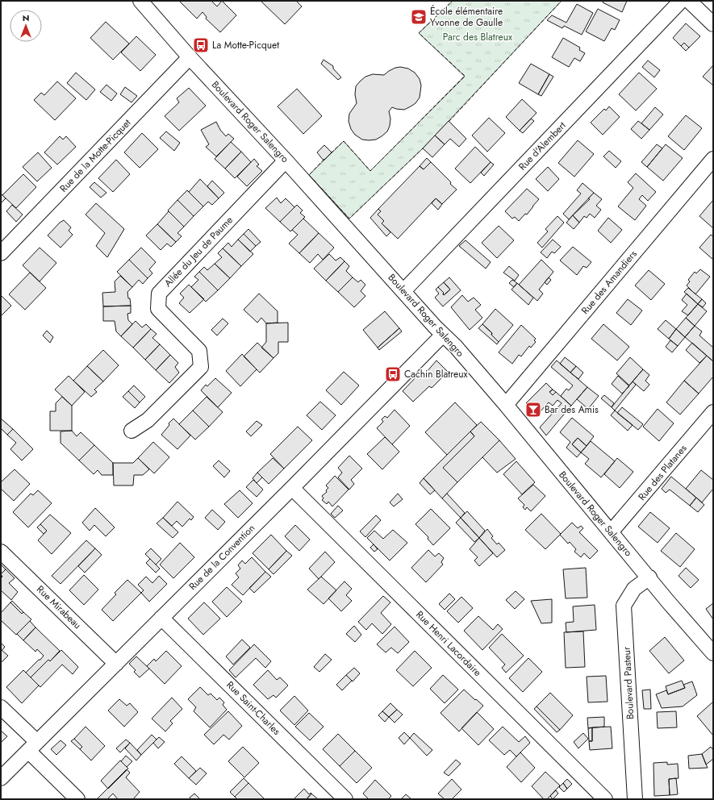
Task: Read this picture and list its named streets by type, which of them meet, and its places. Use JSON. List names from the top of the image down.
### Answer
{
  "streets": {
    "street": [
      "Boulevard Roger Salengro",
      "Rue d'Alembert",
      "Rue de la Motte-Picquet",
      "Allée du Jeu de Paume",
      "Rue des Amandiers",
      "Rue des Platanes",
      "Rue de la Convention",
      "Rue Mirabeau",
      "Rue Henri Lacordaire",
      "Boulevard Pasteur",
      "Rue Saint-Charles"
    ]
  },
  "crossings": [
    ["Boulevard Roger Salengro", "Rue d'Alembert"],
    ["Boulevard Roger Salengro", "Rue de la Motte-Picquet"],
    ["Boulevard Roger Salengro", "Allée du Jeu de Paume"],
    ["Boulevard Roger Salengro", "Rue des Amandiers"],
    ["Boulevard Roger Salengro", "Rue des Platanes"],
    ["Boulevard Roger Salengro", "Rue de la Convention"],
    ["Boulevard Roger Salengro", "Boulevard Pasteur"],
    ["Rue de la Convention", "Rue Mirabeau"],
    ["Rue de la Convention", "Rue Henri Lacordaire"],
    ["Rue de la Convention", "Rue Saint-Charles"]
  ],
  "parks": ["Parc des Blatreux"],
  "places": {
    "school or university": ["École élémentaire Yvonne de Gaulle"],
    "bus stop": ["La Motte-Picquet", "Cachin Blatreux"],
    "bar": ["Bar des Amis"]
  },
  "north": "top"
}
